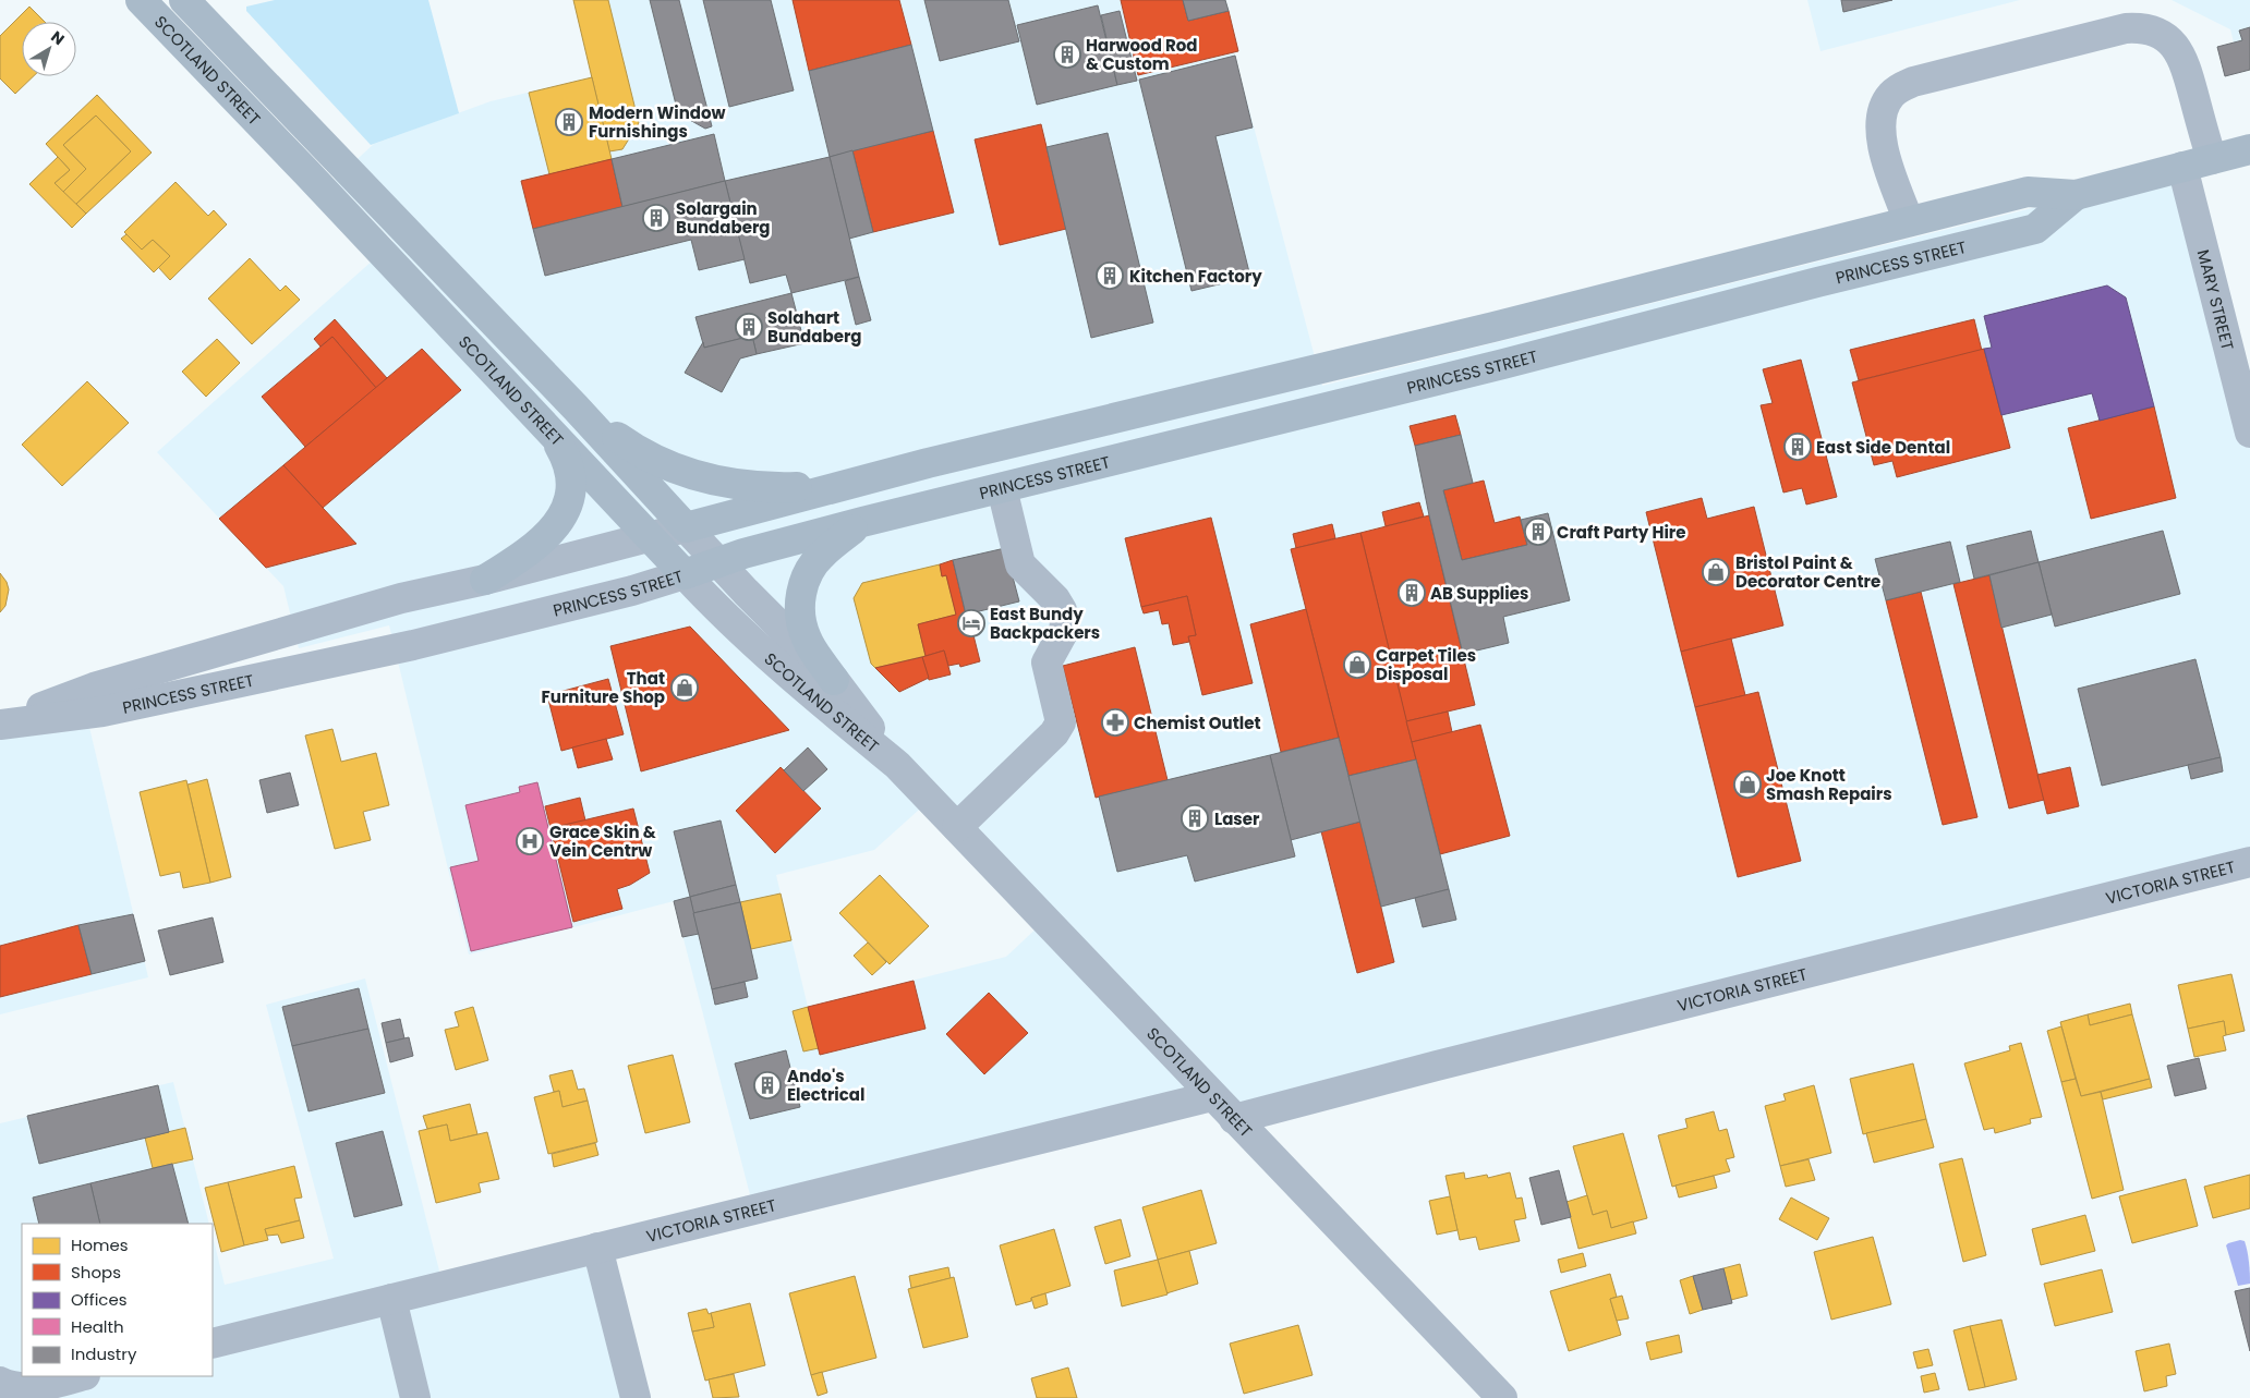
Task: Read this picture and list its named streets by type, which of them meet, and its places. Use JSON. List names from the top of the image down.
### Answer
{
  "streets": {
    "main road": ["SCOTLAND STREET", "PRINCESS STREET"],
    "street": ["MARY STREET", "VICTORIA STREET"]
  },
  "crossings": [
    ["SCOTLAND STREET", "PRINCESS STREET"],
    ["SCOTLAND STREET", "VICTORIA STREET"],
    ["PRINCESS STREET", "MARY STREET"]
  ],
  "places": {
    "building": [
      "Harwood Rod & Custom",
      "Modern Window Furnishings",
      "Solargain Bundaberg",
      "Kitchen Factory",
      "Solahart Bundaberg",
      "East Side Dental",
      "Craft Party Hire",
      "AB Supplies",
      "Laser",
      "Ando's Electrical"
    ],
    "shop": [
      "Bristol Paint & Decorator Centre",
      "Carpet Tiles Disposal",
      "That Furniture Shop",
      "Joe Knott Smash Repairs"
    ],
    "hotel": ["East Bundy Backpackers"],
    "pharmacy": ["Chemist Outlet"],
    "hospital": ["Grace Skin & Vein Centrw"]
  },
  "legend": [
    "Homes",
    "Shops",
    "Offices",
    "Health",
    "Industry"
  ],
  "north": "top right"
}
